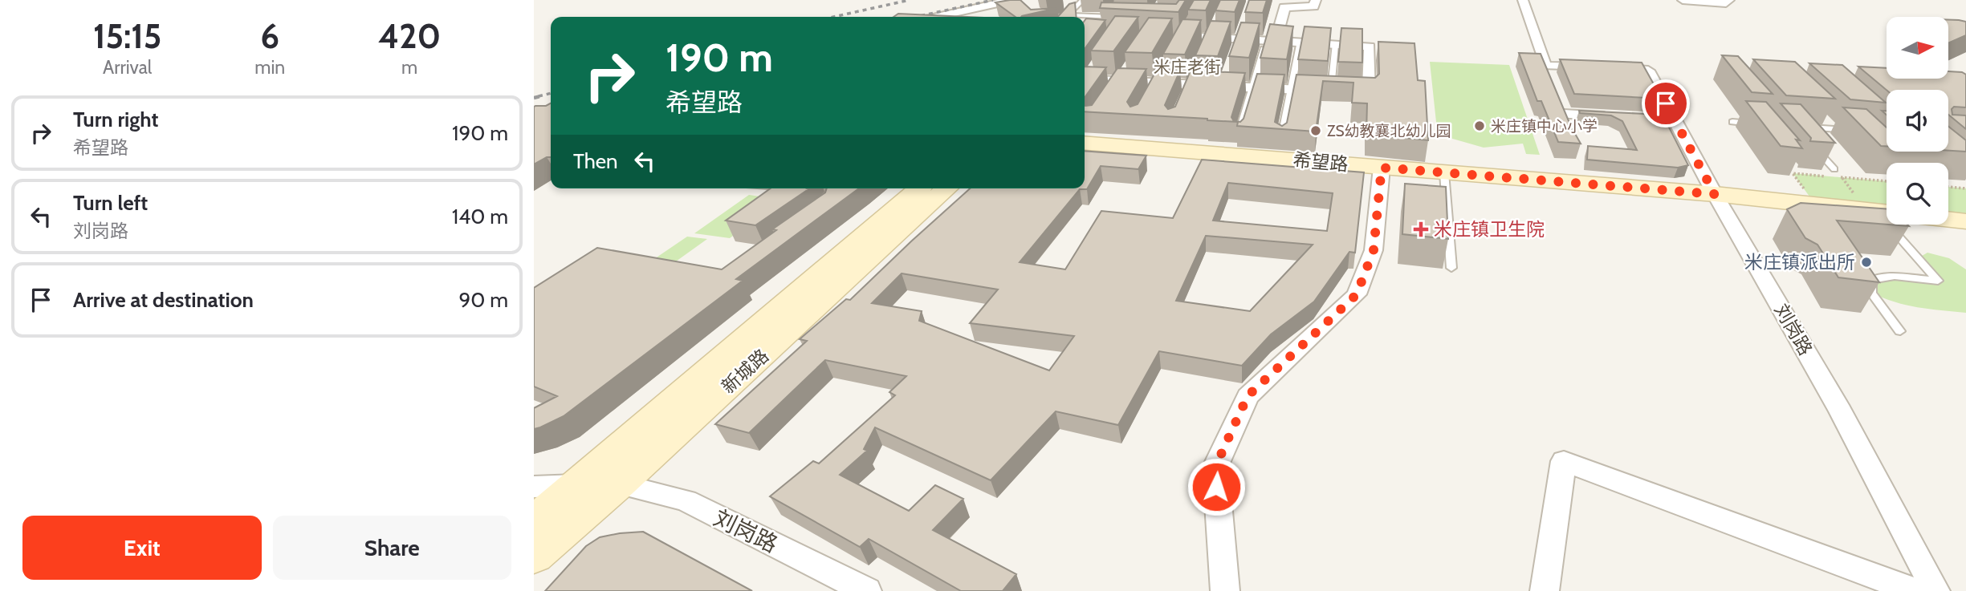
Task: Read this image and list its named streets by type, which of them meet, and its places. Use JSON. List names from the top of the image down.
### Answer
{
  "streets": {
    "main road": ["希望路", "新城路"],
    "street": ["刘岗路"]
  },
  "crossings": [
    ["希望路", "刘岗路"],
    ["刘岗路", "新城路"]
  ],
  "districts": ["米庄老街"],
  "places": {
    "other": ["米庄镇中心小学", "ZS幼教襄北幼儿园", "米庄镇派出所"],
    "health": ["米庄镇卫生院"]
  },
  "north": "right",
  "page": {
    "eta": [
      "15:15",
      "Arrival",
      "6",
      "min",
      "420",
      "m"
    ],
    "turn": ["190 m", "希望路"],
    "list": [
      {
        "name": "Turn right",
        "note": "希望路",
        "value": "190 m"
      },
      {
        "name": "Turn left",
        "note": "刘岗路",
        "value": "140 m"
      },
      {
        "name": "Arrive at destination",
        "value": "90 m"
      }
    ],
    "then": "Then",
    "buttons": ["Exit", "Share"]
  }
}
